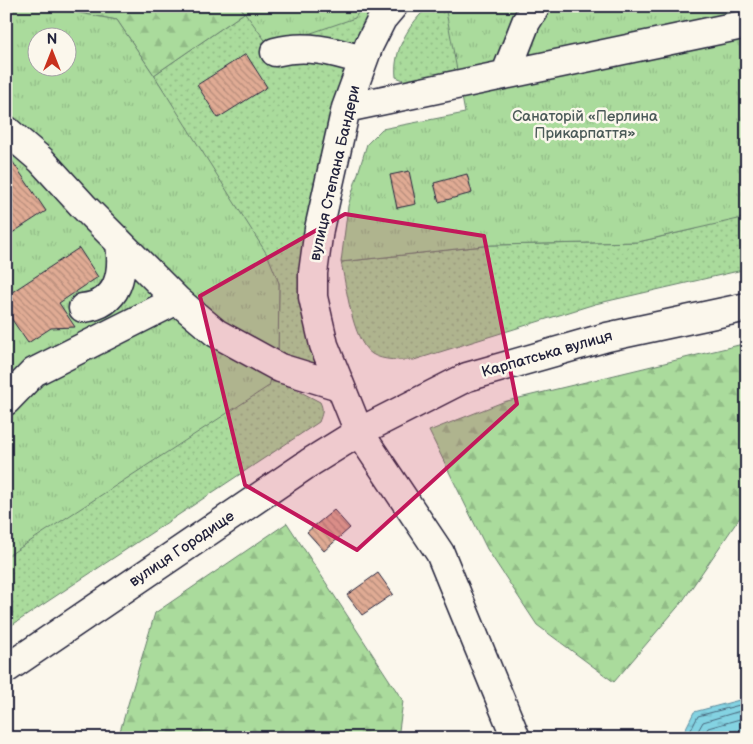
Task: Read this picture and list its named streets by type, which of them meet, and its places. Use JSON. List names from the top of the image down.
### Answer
{
  "streets": {
    "street": ["вулиця Степана Бандери", "Карпатська вулиця", "вулиця Городище"]
  },
  "crossings": [
    ["вулиця Степана Бандери", "Карпатська вулиця"],
    ["вулиця Степана Бандери", "вулиця Городище"],
    ["Карпатська вулиця", "вулиця Городище"]
  ],
  "parks": ["Санаторій «Перлина Прикарпаття»"],
  "north": "top"
}
